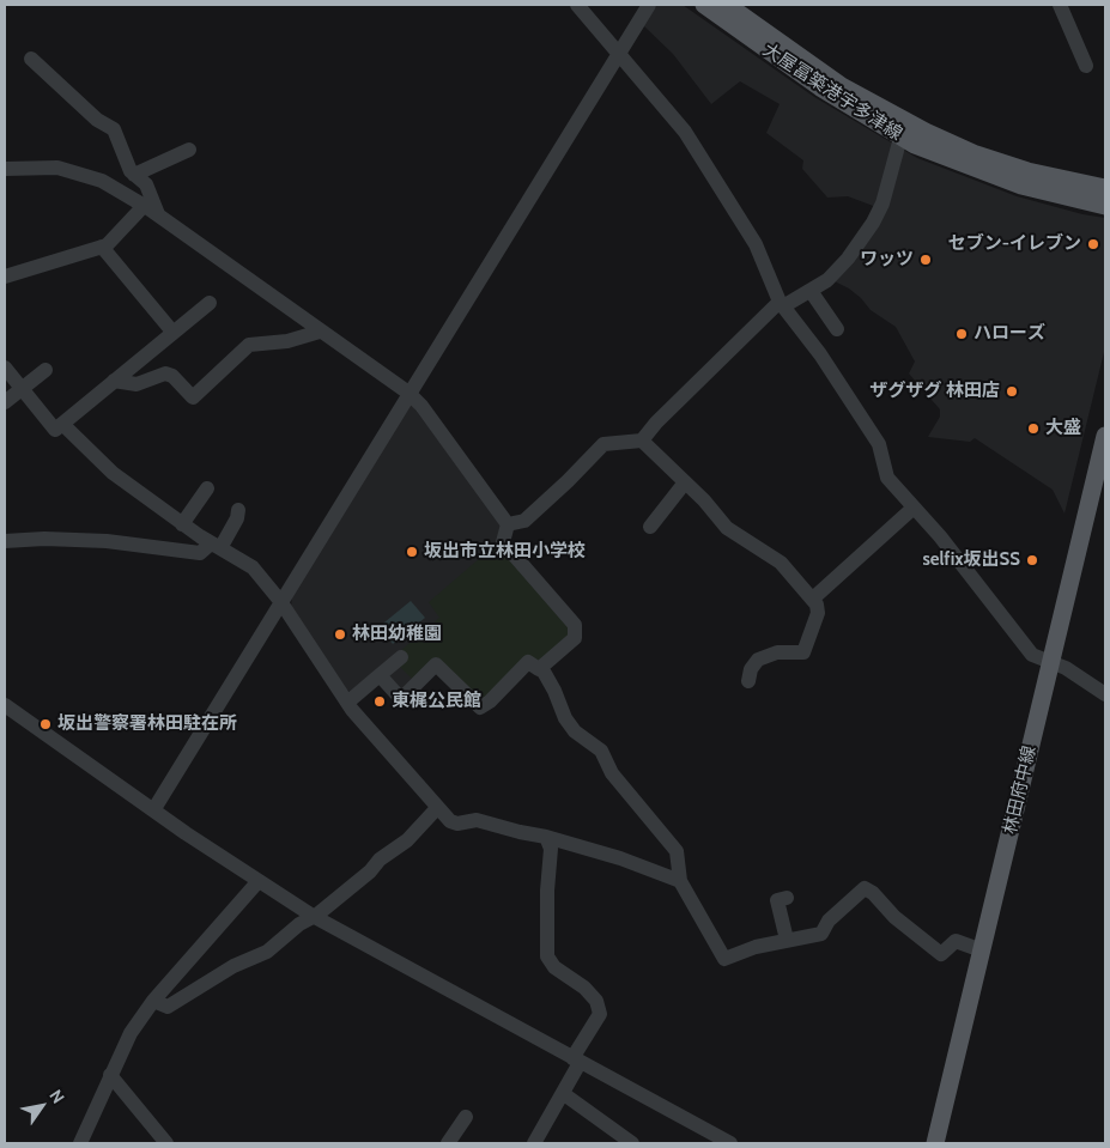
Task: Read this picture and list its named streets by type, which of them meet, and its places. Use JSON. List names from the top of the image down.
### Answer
{
  "streets": {
    "main road": ["大屋冨築港宇多津線", "林田府中線"]
  },
  "places": [
    "セブン-イレブン",
    "ワッツ",
    "ハローズ",
    "ザグザグ 林田店",
    "大盛",
    "坂出市立林田小学校",
    "selfix坂出SS",
    "林田幼稚園",
    "東梶公民館",
    "坂出警察署林田駐在所"
  ],
  "north": "top right"
}
